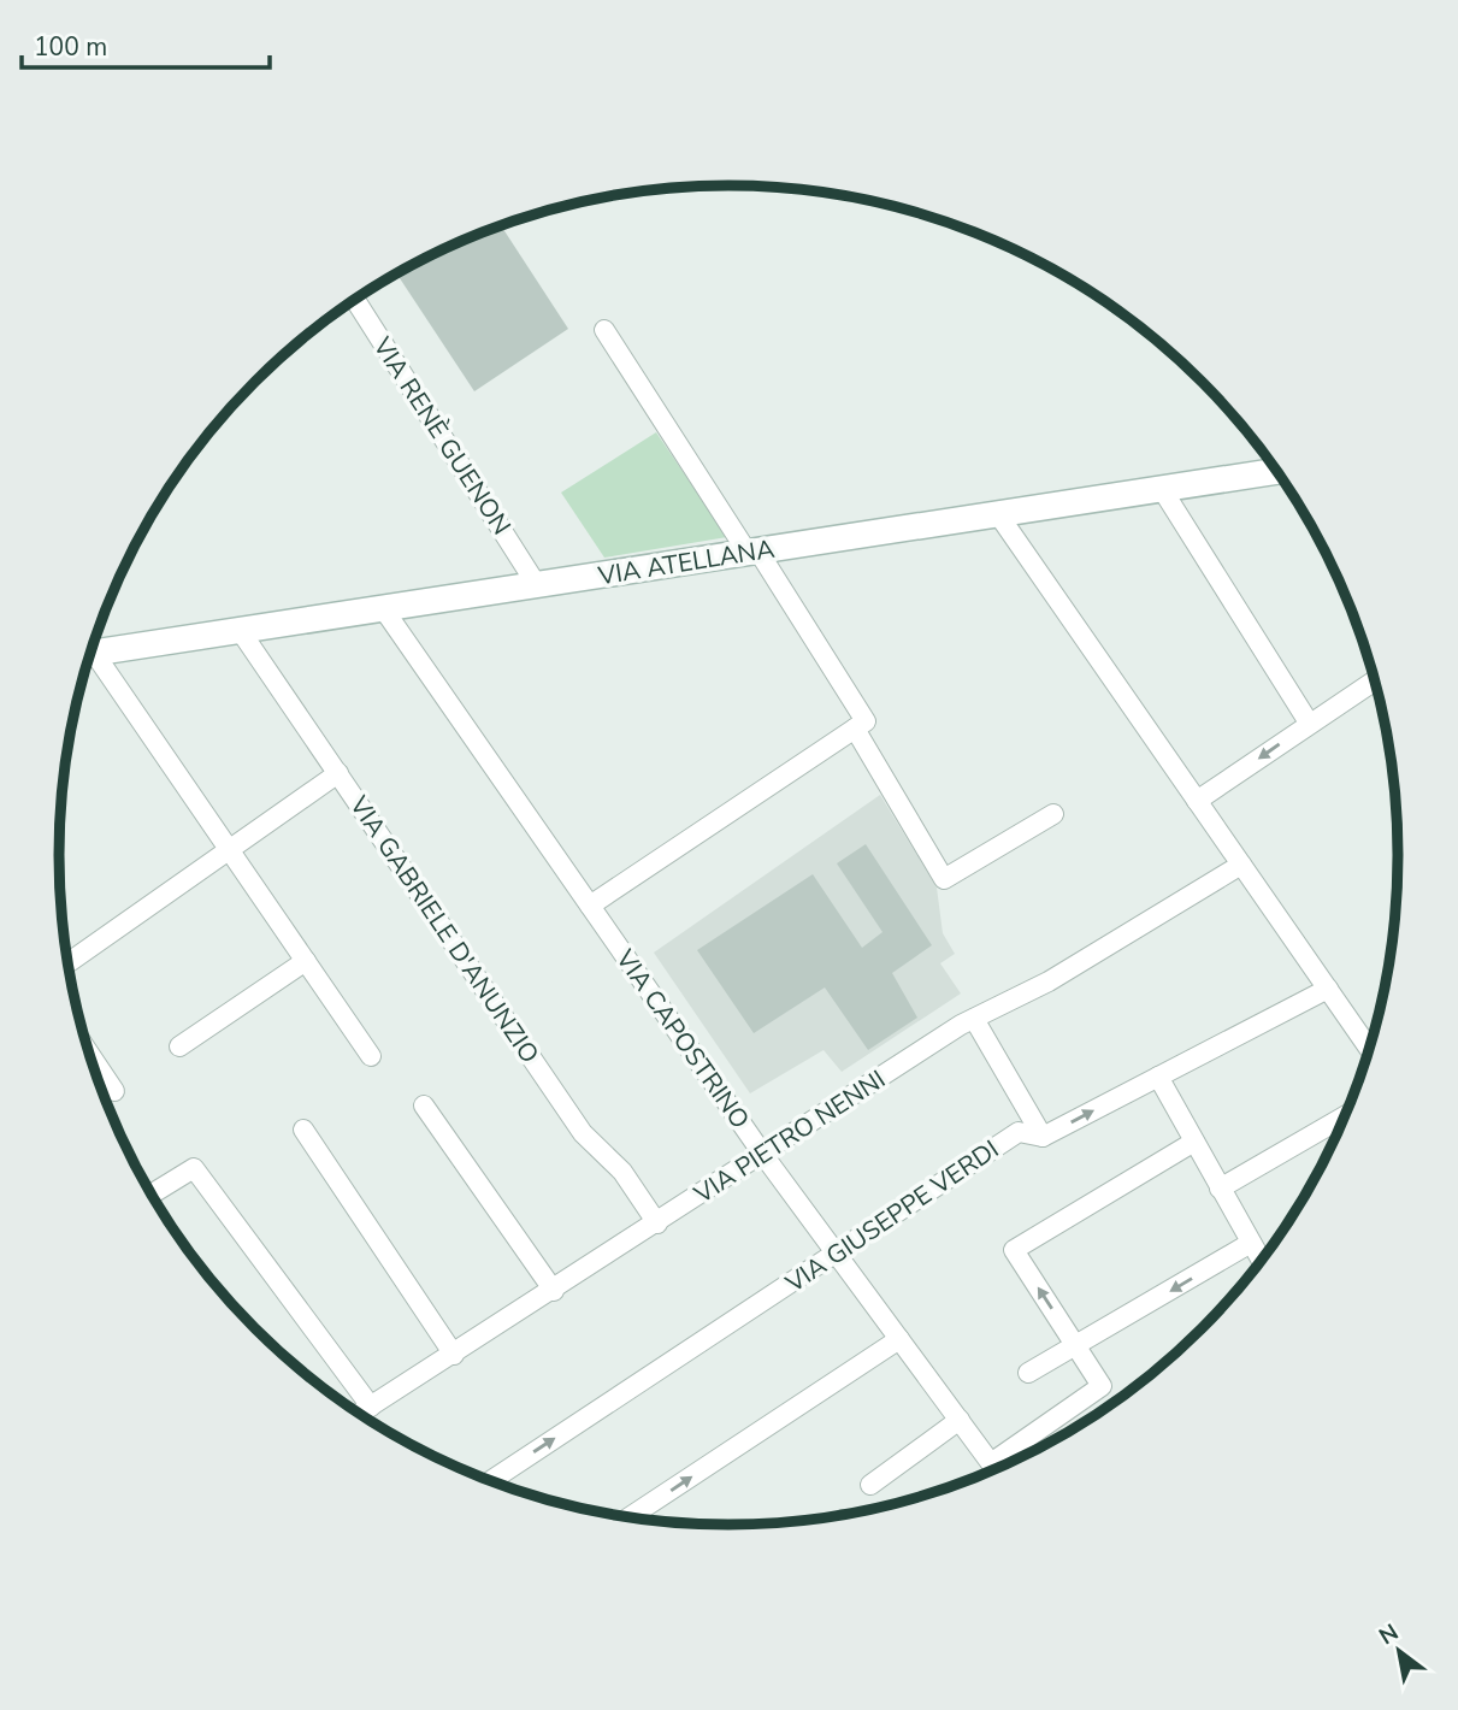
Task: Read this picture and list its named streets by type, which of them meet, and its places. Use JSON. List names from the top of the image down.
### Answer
{
  "streets": {
    "main road": ["VIA ATELLANA"],
    "street": [
      "VIA RENÈ GUENON",
      "VIA GABRIELE D'ANUNZIO",
      "VIA CAPOSTRINO",
      "VIA PIETRO NENNI",
      "VIA GIUSEPPE VERDI"
    ]
  },
  "crossings": [
    ["VIA RENÈ GUENON", "VIA ATELLANA"],
    ["VIA ATELLANA", "VIA GABRIELE D'ANUNZIO"],
    ["VIA ATELLANA", "VIA CAPOSTRINO"],
    ["VIA GABRIELE D'ANUNZIO", "VIA PIETRO NENNI"],
    ["VIA CAPOSTRINO", "VIA PIETRO NENNI"],
    ["VIA CAPOSTRINO", "VIA GIUSEPPE VERDI"]
  ],
  "scale_bar": "100 m",
  "north": "top left"
}
